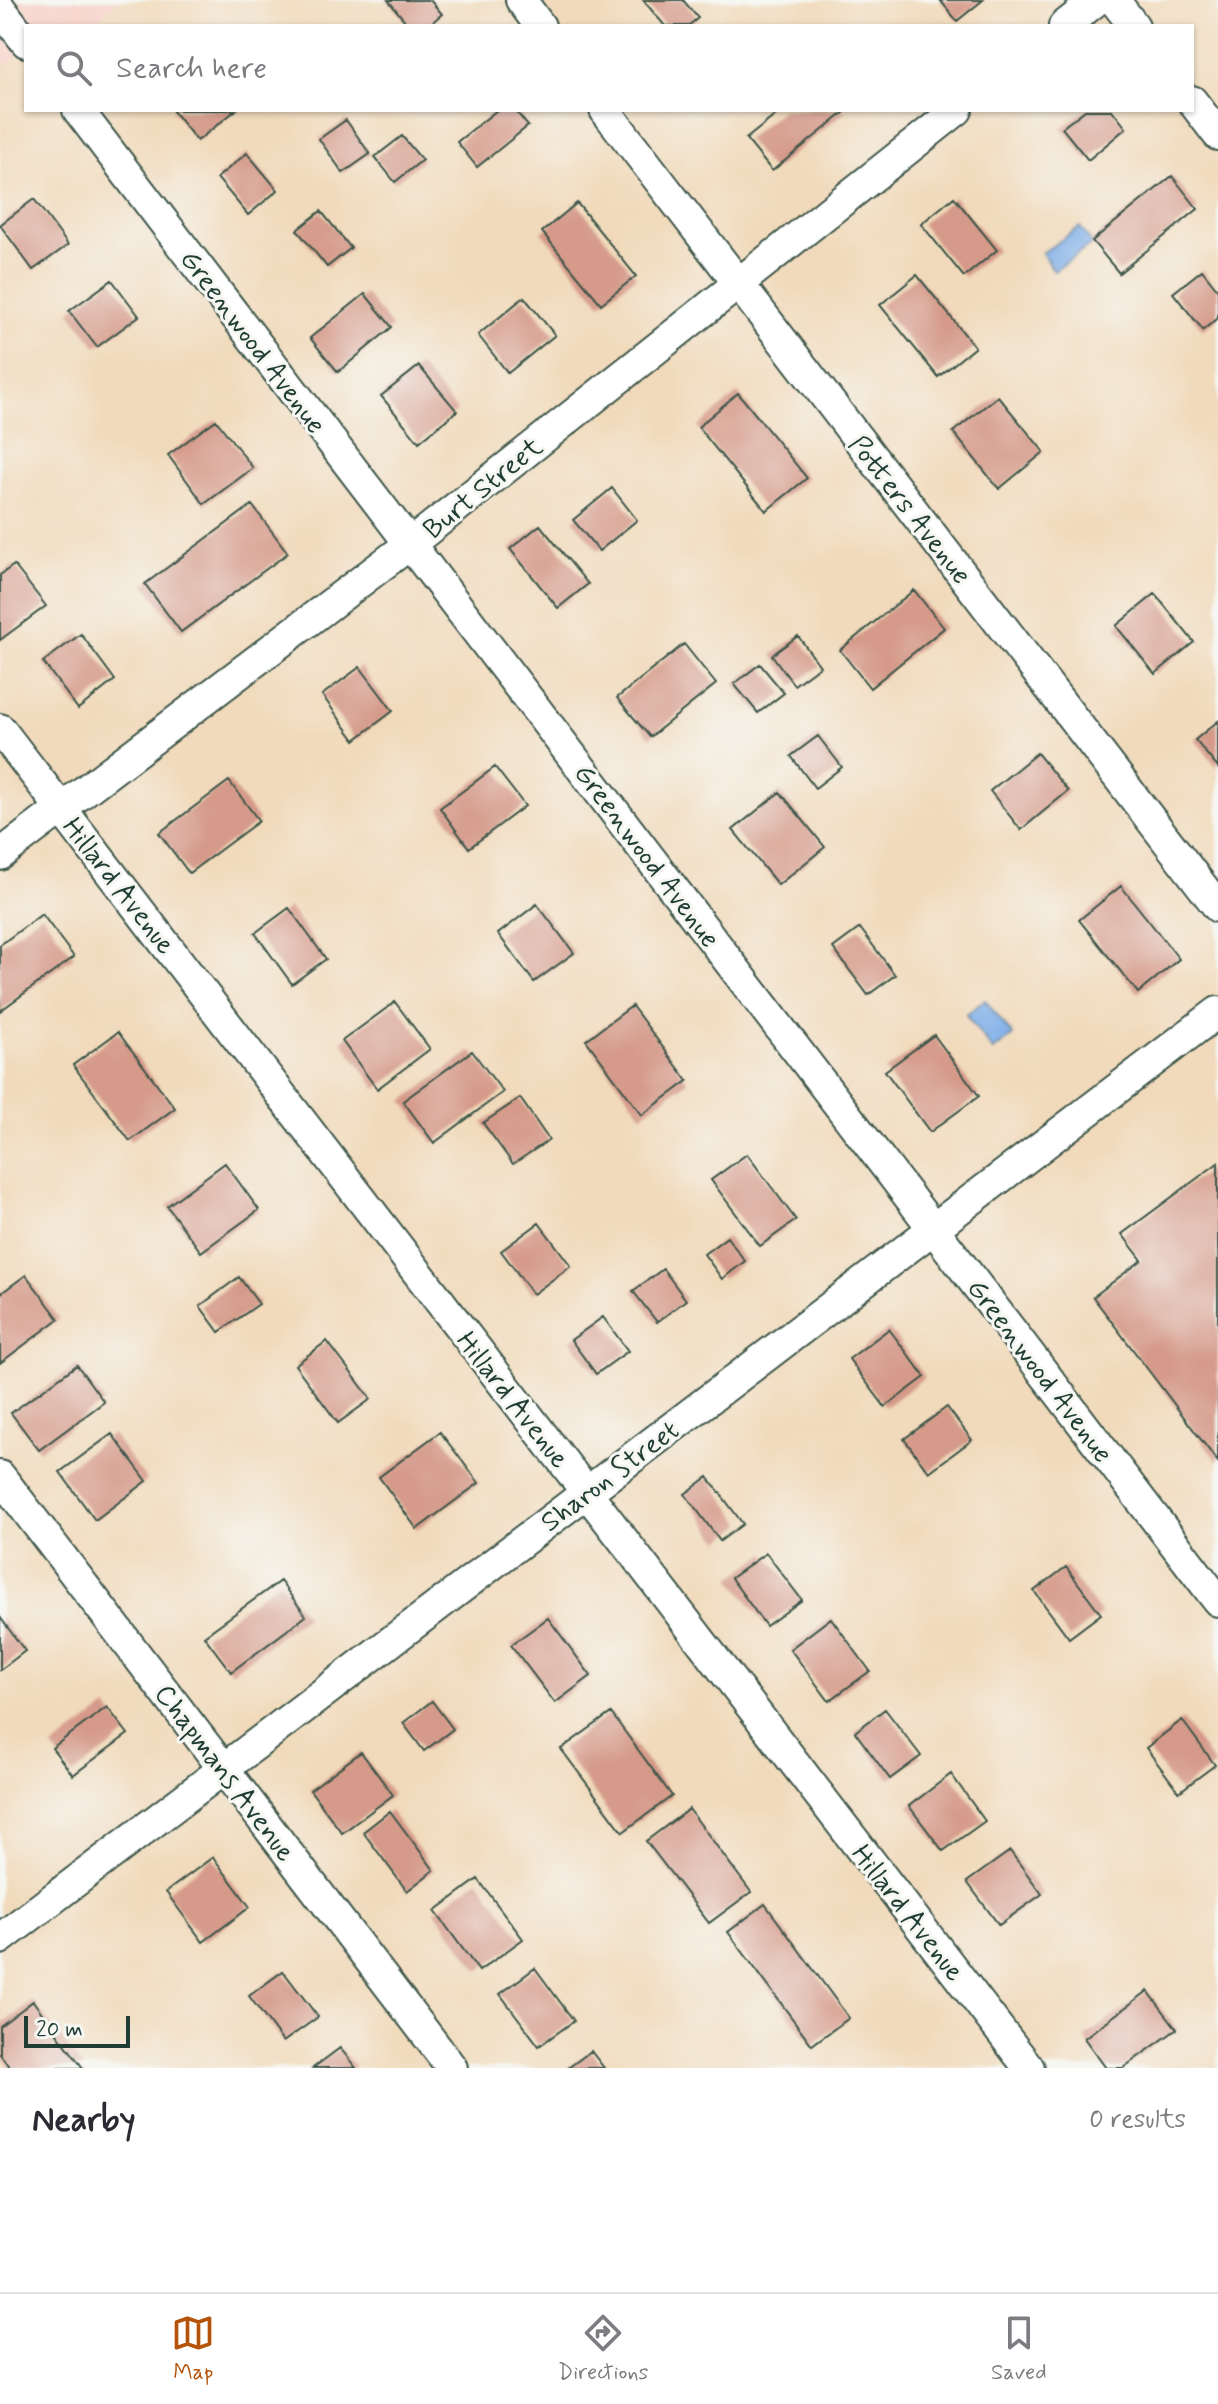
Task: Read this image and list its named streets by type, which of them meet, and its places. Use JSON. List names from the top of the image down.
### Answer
{
  "streets": {
    "street": [
      "Greenwood Avenue",
      "Burt Street",
      "Potters Avenue",
      "Hillard Avenue",
      "Sharon Street",
      "Chapmans Avenue"
    ]
  },
  "crossings": [
    ["Greenwood Avenue", "Burt Street"],
    ["Greenwood Avenue", "Sharon Street"],
    ["Burt Street", "Potters Avenue"],
    ["Burt Street", "Hillard Avenue"],
    ["Hillard Avenue", "Sharon Street"],
    ["Sharon Street", "Chapmans Avenue"]
  ],
  "scale_bar": "20 m",
  "page": {
    "search": "Search here",
    "scale": "20 m",
    "heading": ["Nearby", "0 results"],
    "nav": ["Map", "Directions", "Saved"]
  }
}
